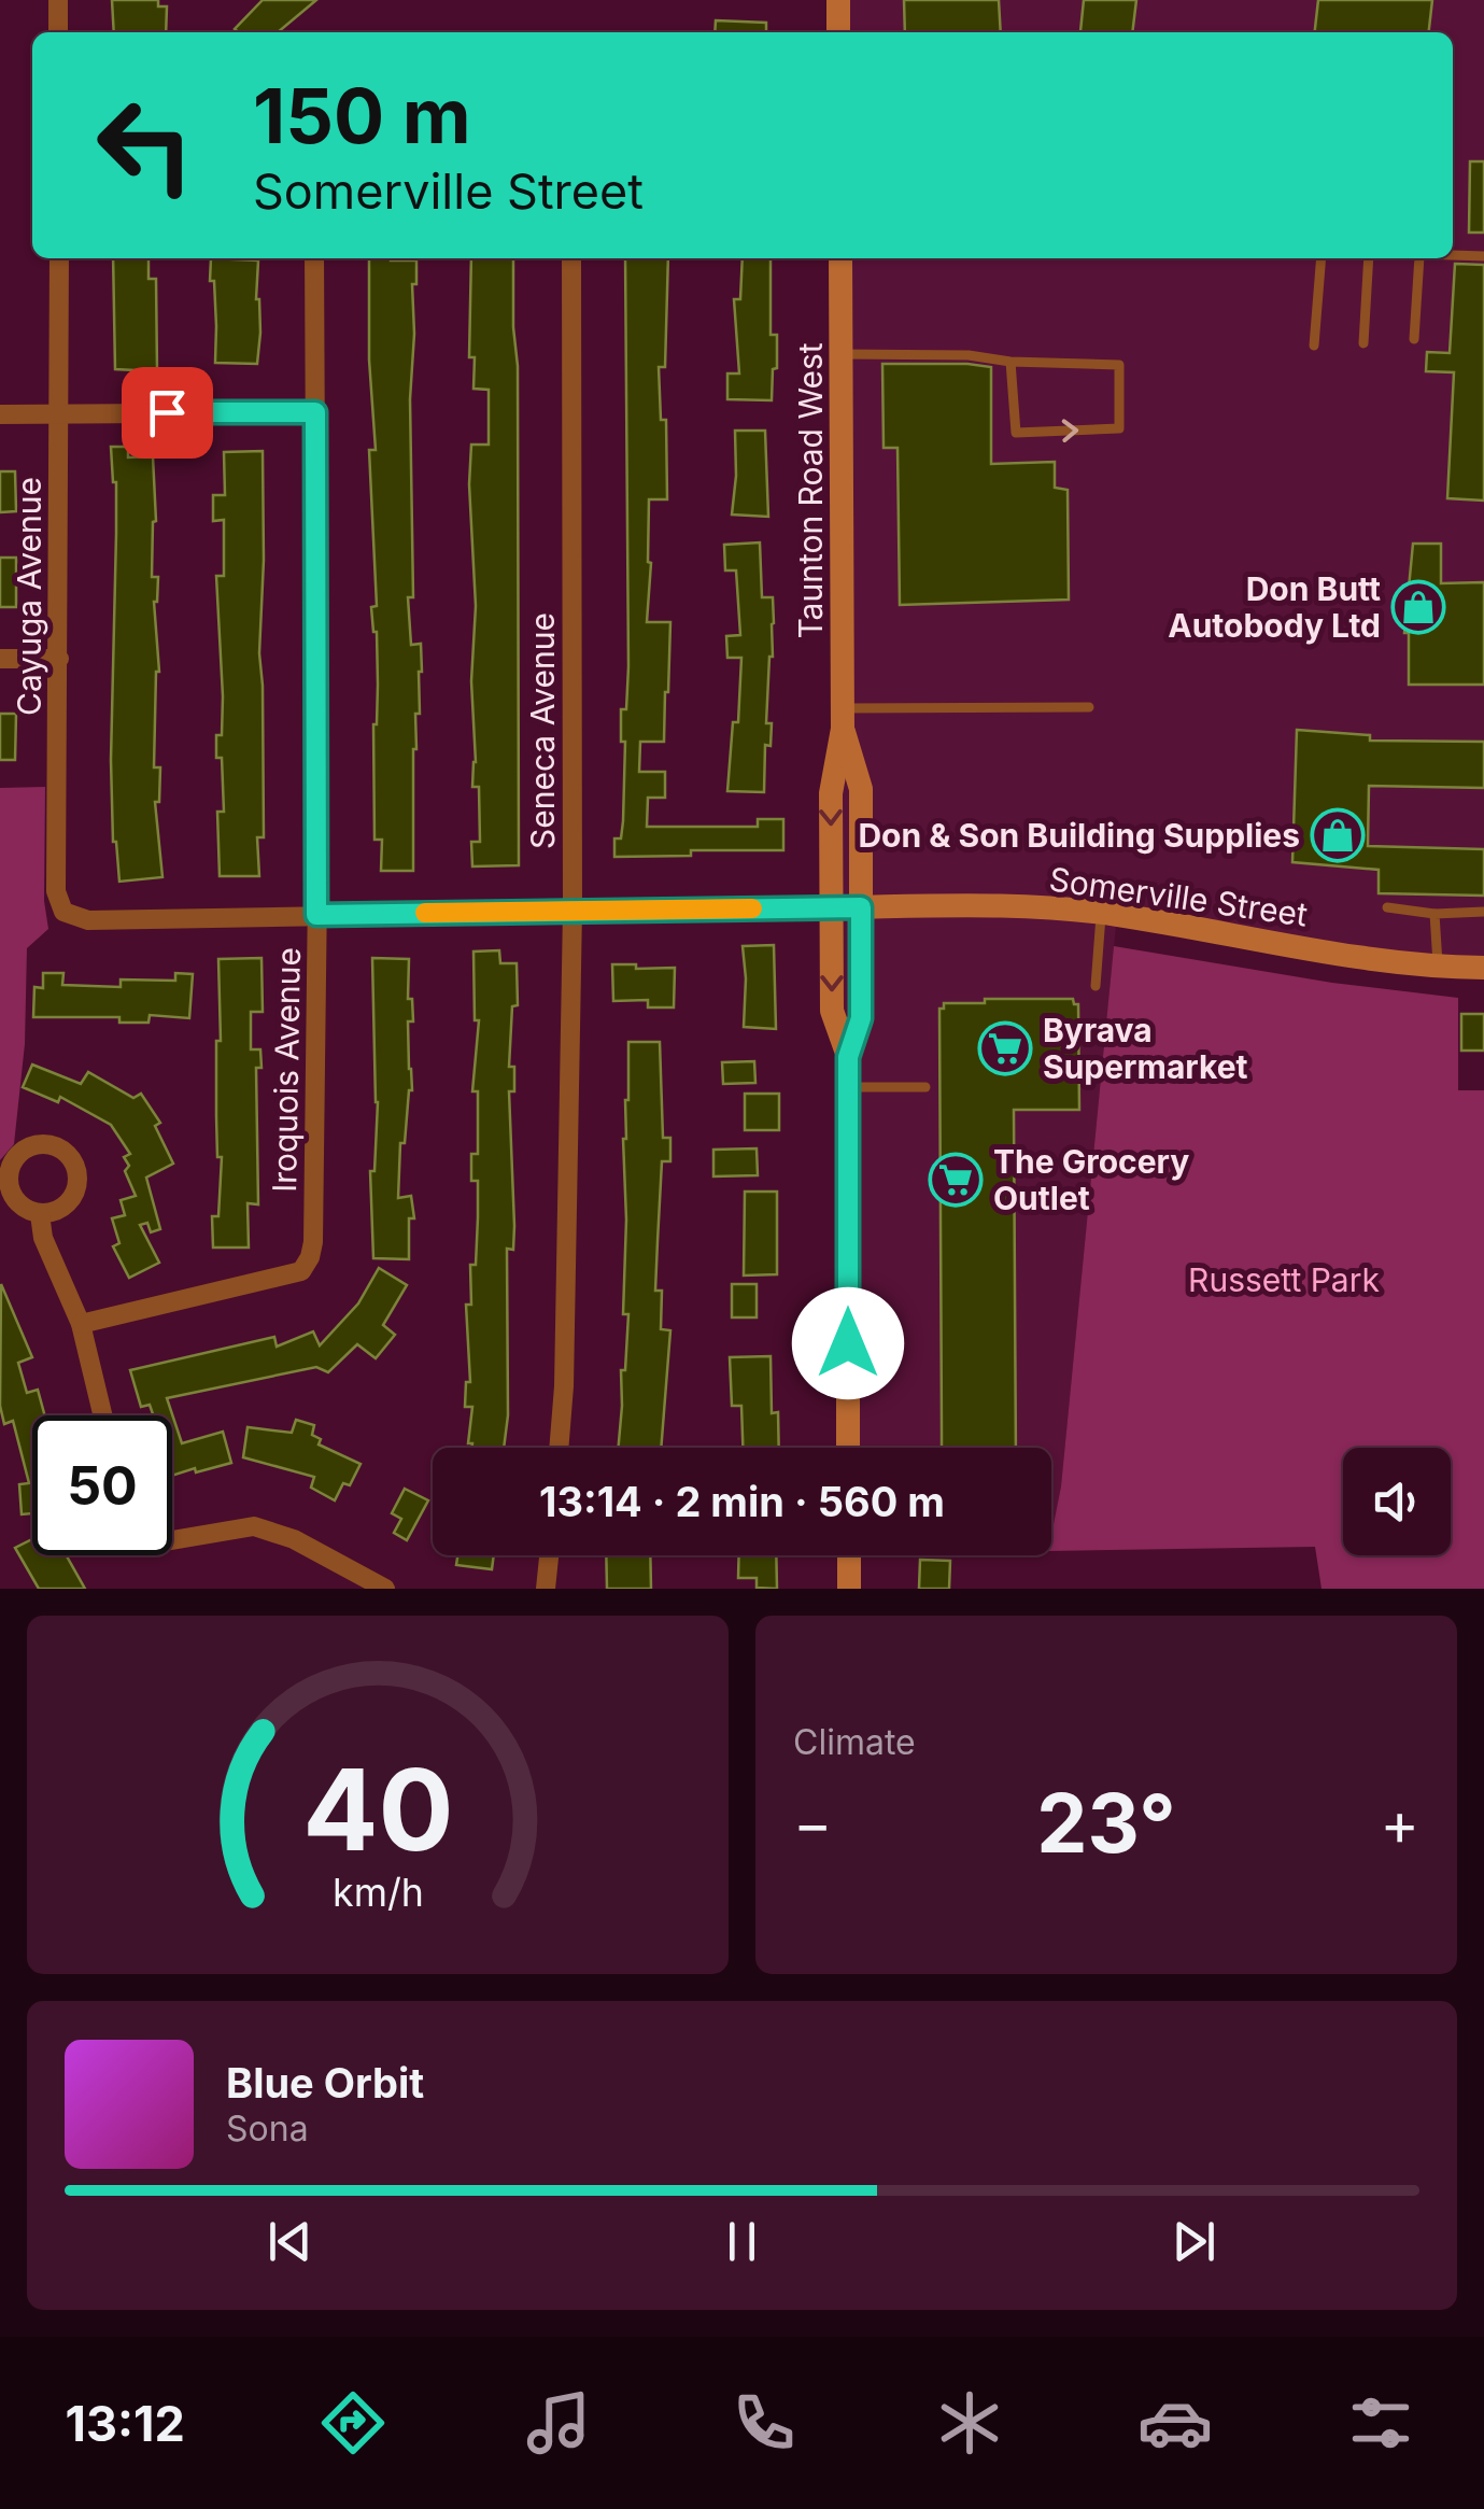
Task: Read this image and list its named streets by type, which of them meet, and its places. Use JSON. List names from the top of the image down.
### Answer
{
  "streets": {
    "main road": ["Taunton Road West", "Somerville Street"],
    "street": ["Cayuga Avenue", "Seneca Avenue", "Iroquois Avenue"]
  },
  "crossings": [
    ["Taunton Road West", "Somerville Street"],
    ["Cayuga Avenue", "Somerville Street"],
    ["Seneca Avenue", "Somerville Street"],
    ["Somerville Street", "Iroquois Avenue"]
  ],
  "parks": ["Russett Park"],
  "places": {
    "shop": ["Don Butt Autobody Ltd", "Don & Son Building Supplies"],
    "supermarket": ["Byrava Supermarket", "The Grocery Outlet"]
  },
  "page": {
    "turn": ["150 m", "Somerville Street"],
    "limit": "50",
    "trip": "13:14 · 2 min · 560 m",
    "tile": "Climate",
    "heat": ["−", "23°", "+"],
    "song": ["Blue Orbit", "Sona"],
    "tabs": "13:12",
    "gauge": ["40", "km/h"]
  }
}
